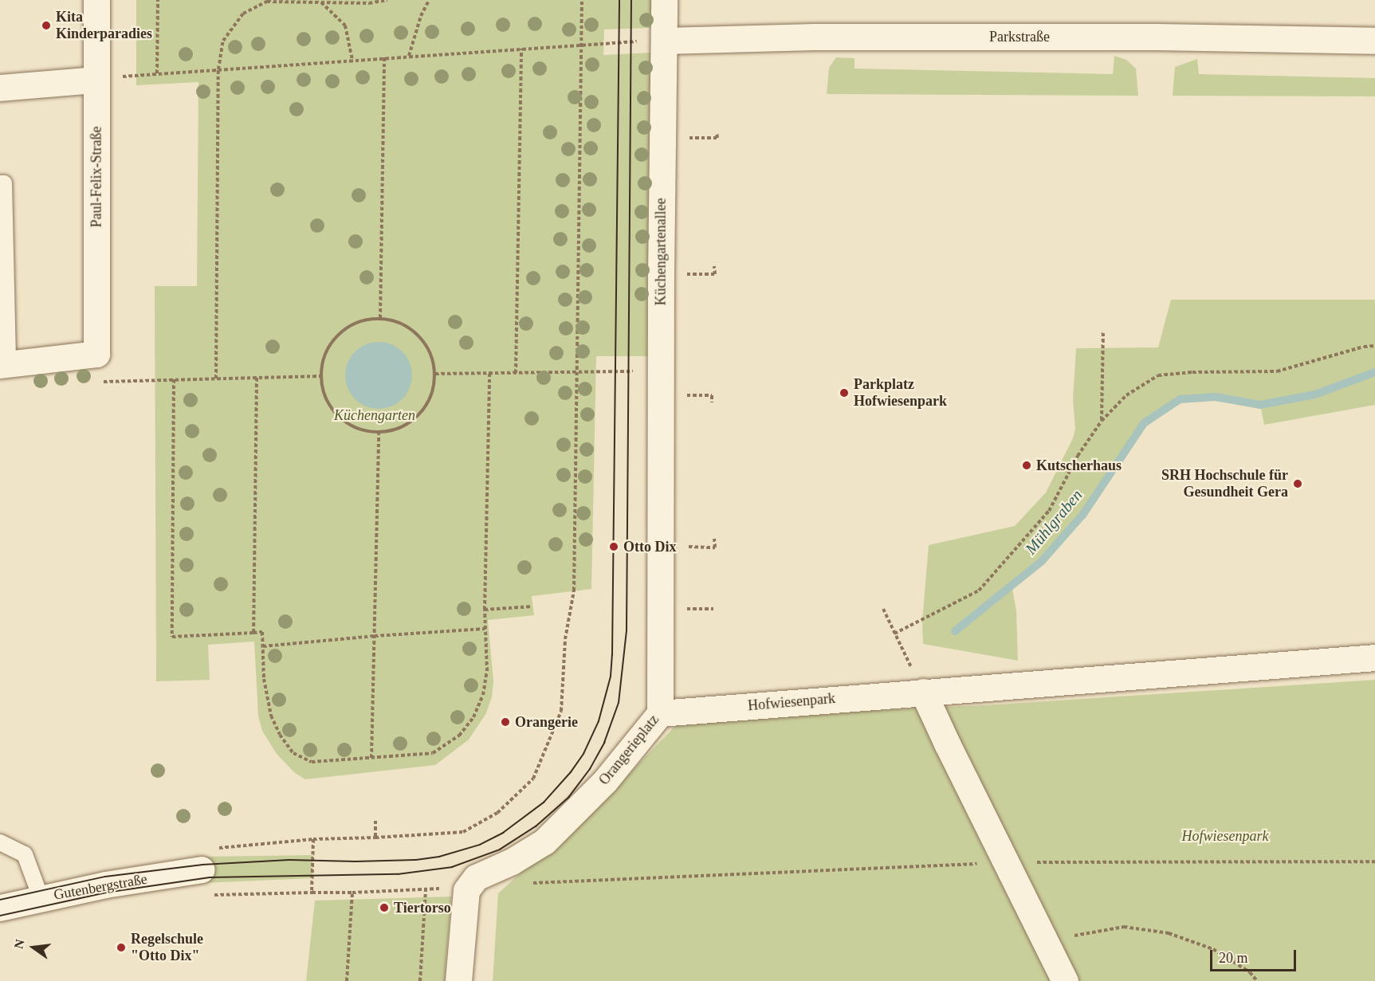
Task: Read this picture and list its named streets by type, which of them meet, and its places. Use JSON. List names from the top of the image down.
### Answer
{
  "streets": {
    "street": [
      "Parkstraße",
      "Paul-Felix-Straße",
      "Küchengartenallee",
      "Hofwiesenpark",
      "Orangerieplatz",
      "Gutenbergstraße"
    ]
  },
  "crossings": [
    ["Parkstraße", "Küchengartenallee"],
    ["Küchengartenallee", "Orangerieplatz"],
    ["Hofwiesenpark", "Orangerieplatz"]
  ],
  "water": ["Mühlgraben"],
  "parks": ["Küchengarten", "Hofwiesenpark"],
  "places": [
    "Kita Kinderparadies",
    "Parkplatz Hofwiesenpark",
    "Kutscherhaus",
    "SRH Hochschule für Gesundheit Gera",
    "Otto Dix",
    "Orangerie",
    "Tiertorso",
    "Regelschule \"Otto Dix\""
  ],
  "scale_bar": "20 m",
  "north": "left"
}
